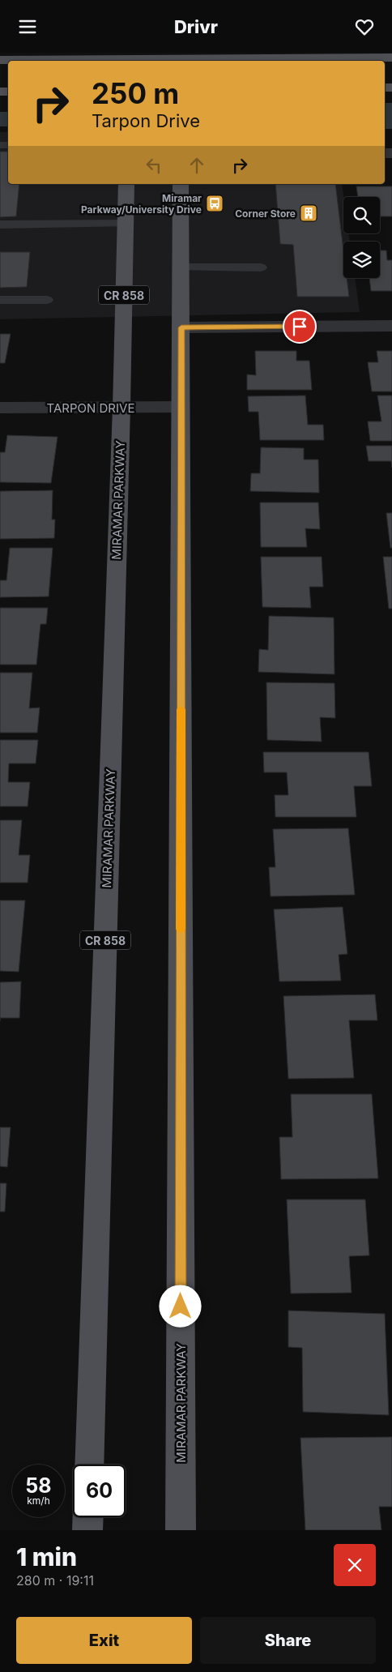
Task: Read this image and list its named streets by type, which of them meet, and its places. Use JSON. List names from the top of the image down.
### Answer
{
  "streets": {
    "main road": ["CR 858", "MIRAMAR PARKWAY"],
    "street": ["TARPON DRIVE"]
  },
  "crossings": [
    ["TARPON DRIVE", "MIRAMAR PARKWAY"]
  ],
  "places": {
    "bus stop": ["Miramar Parkway/University Drive"],
    "building": ["Corner Store"]
  },
  "page": {
    "header": "Drivr",
    "turn": ["250 m", "Tarpon Drive"],
    "speed": "58 km/h",
    "limit": "60",
    "heading": ["1 min", "280 m · 19:11"],
    "buttons": ["Exit", "Share"]
  }
}
